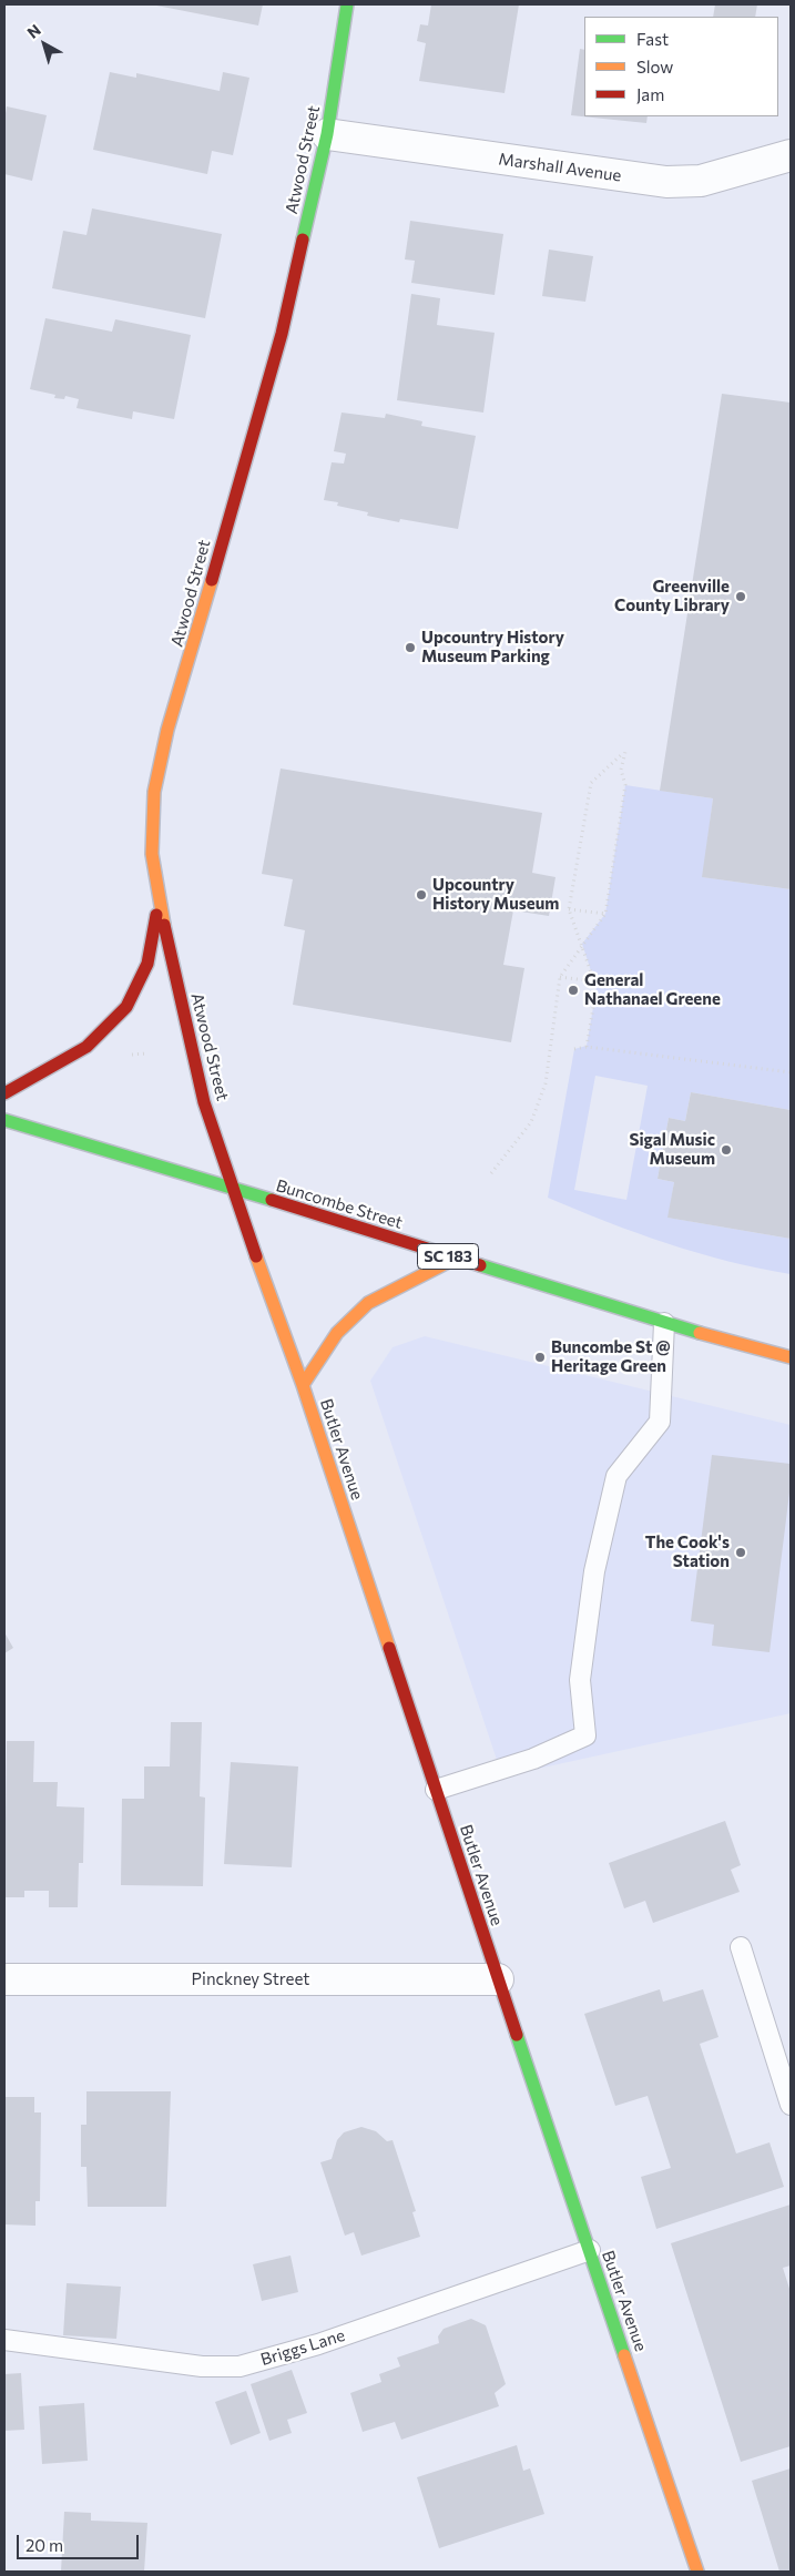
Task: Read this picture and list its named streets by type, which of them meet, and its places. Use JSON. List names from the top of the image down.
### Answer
{
  "streets": {
    "street": [
      "Atwood Street",
      "Marshall Avenue",
      "Buncombe Street",
      "SC 183",
      "Butler Avenue",
      "Pinckney Street"
    ],
    "lane": ["Briggs Lane"]
  },
  "crossings": [
    ["Atwood Street", "Marshall Avenue"],
    ["Atwood Street", "Buncombe Street"],
    ["Atwood Street", "Butler Avenue"],
    ["Buncombe Street", "Butler Avenue"],
    ["Butler Avenue", "Pinckney Street"],
    ["Butler Avenue", "Briggs Lane"]
  ],
  "places": [
    "Greenville County Library",
    "Upcountry History Museum Parking",
    "Upcountry History Museum",
    "General Nathanael Greene",
    "Sigal Music Museum",
    "Buncombe St @ Heritage Green",
    "The Cook's Station"
  ],
  "legend": ["Fast", "Slow", "Jam"],
  "scale_bar": "20 m",
  "north": "top left"
}
